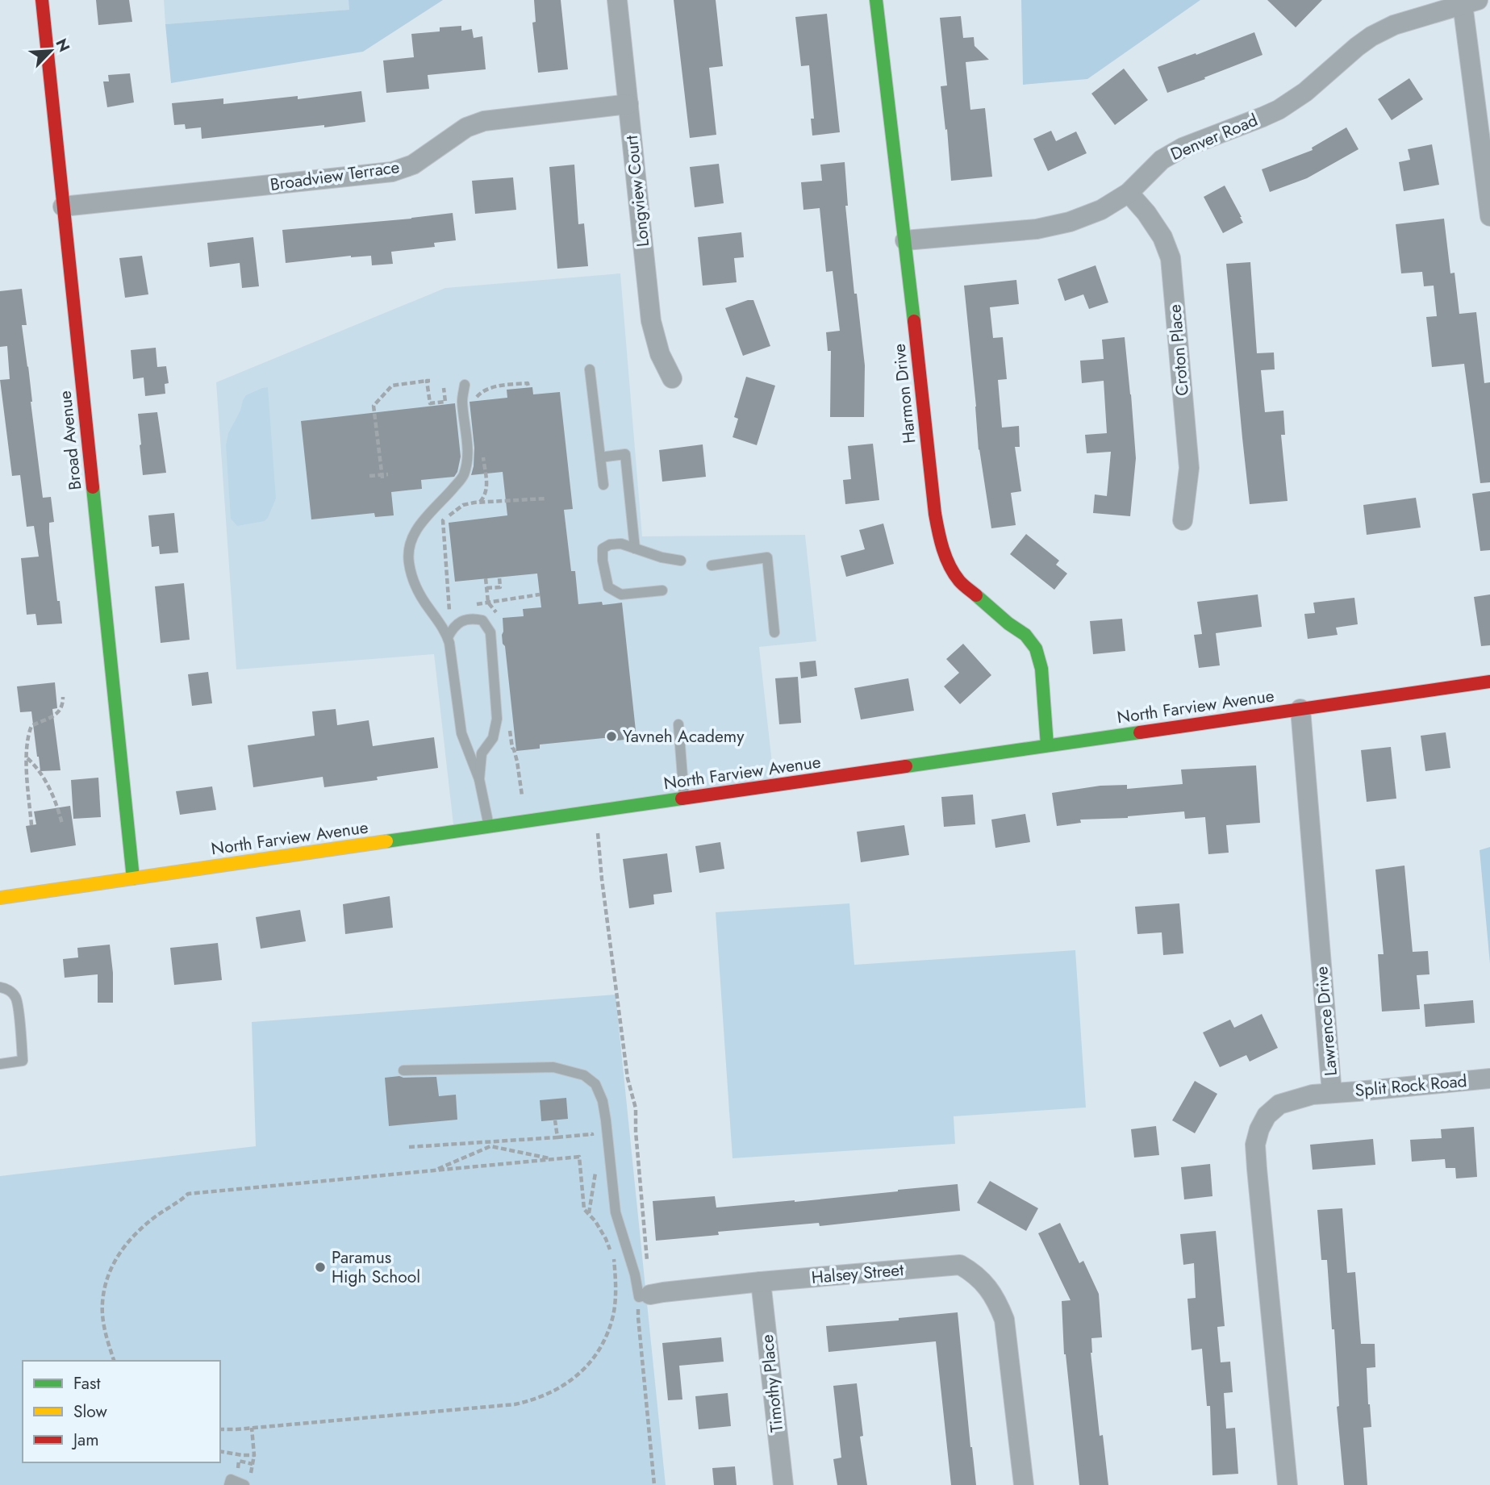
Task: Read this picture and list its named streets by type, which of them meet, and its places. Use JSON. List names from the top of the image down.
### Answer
{
  "streets": {
    "street": [
      "Denver Road",
      "Broadview Terrace",
      "Longview Court",
      "Croton Place",
      "Harmon Drive",
      "Broad Avenue",
      "North Farview Avenue",
      "Lawrence Drive",
      "Split Rock Road",
      "Halsey Street",
      "Timothy Place"
    ]
  },
  "crossings": [
    ["Denver Road", "Croton Place"],
    ["Denver Road", "Harmon Drive"],
    ["Broadview Terrace", "Longview Court"],
    ["Broadview Terrace", "Broad Avenue"],
    ["Harmon Drive", "North Farview Avenue"],
    ["Broad Avenue", "North Farview Avenue"],
    ["North Farview Avenue", "Lawrence Drive"],
    ["Lawrence Drive", "Split Rock Road"],
    ["Halsey Street", "Timothy Place"]
  ],
  "places": ["Yavneh Academy", "Paramus High School"],
  "legend": ["Fast", "Slow", "Jam"],
  "north": "top right"
}
